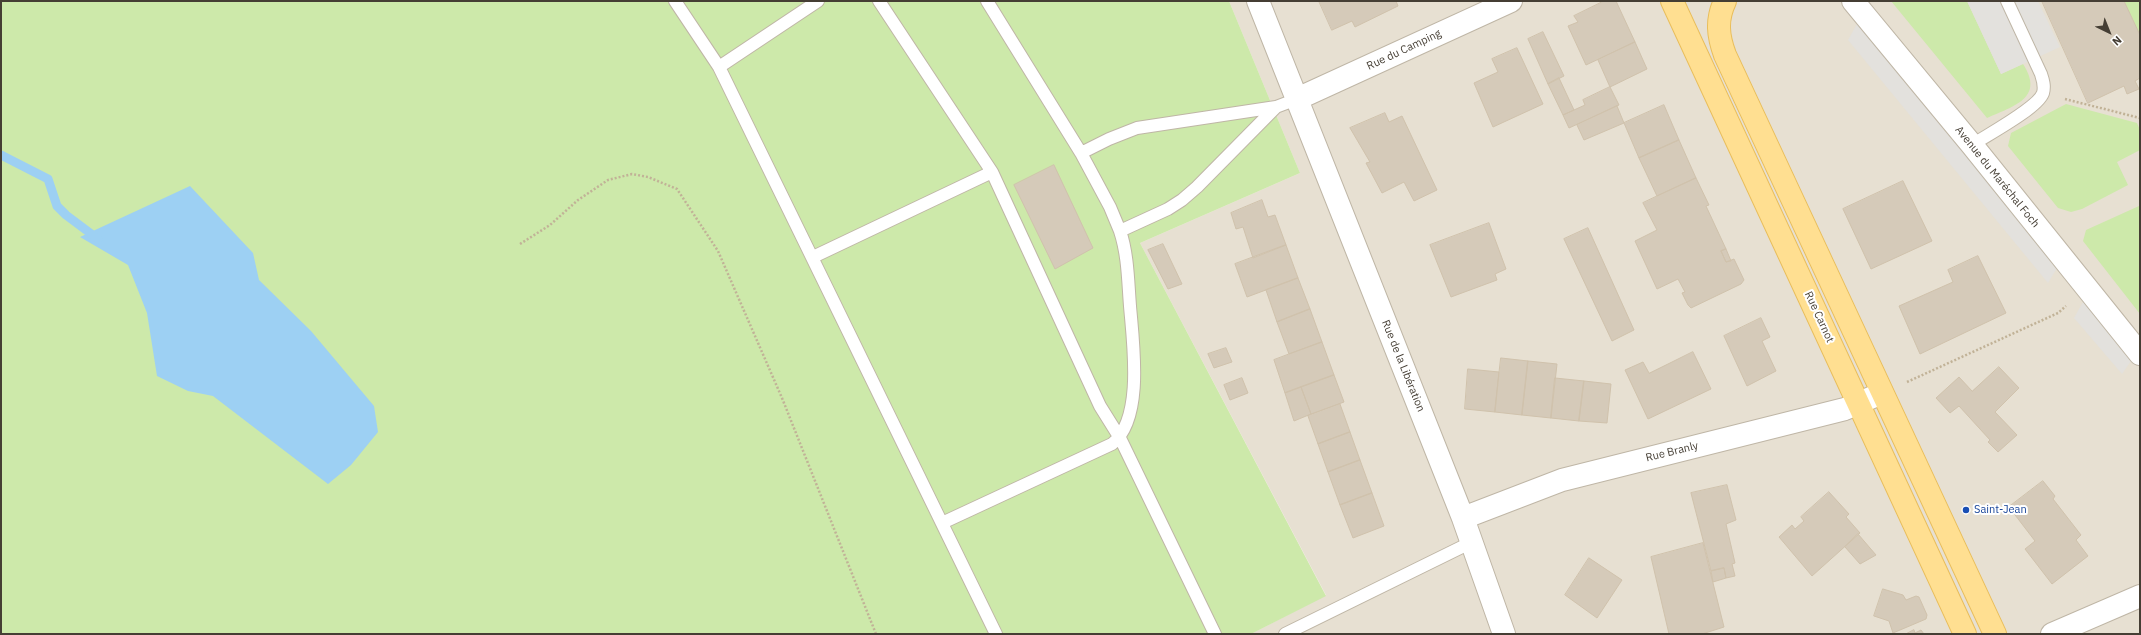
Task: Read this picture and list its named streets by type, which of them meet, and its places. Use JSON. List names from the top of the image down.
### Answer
{
  "streets": {
    "main road": ["Rue Carnot"],
    "street": [
      "Rue du Camping",
      "Avenue du Maréchal Foch",
      "Rue de la Libération",
      "Rue Branly"
    ]
  },
  "crossings": [
    ["Rue du Camping", "Rue de la Libération"],
    ["Rue Carnot", "Rue Branly"],
    ["Rue de la Libération", "Rue Branly"]
  ],
  "places": ["Saint-Jean"],
  "north": "bottom right"
}
